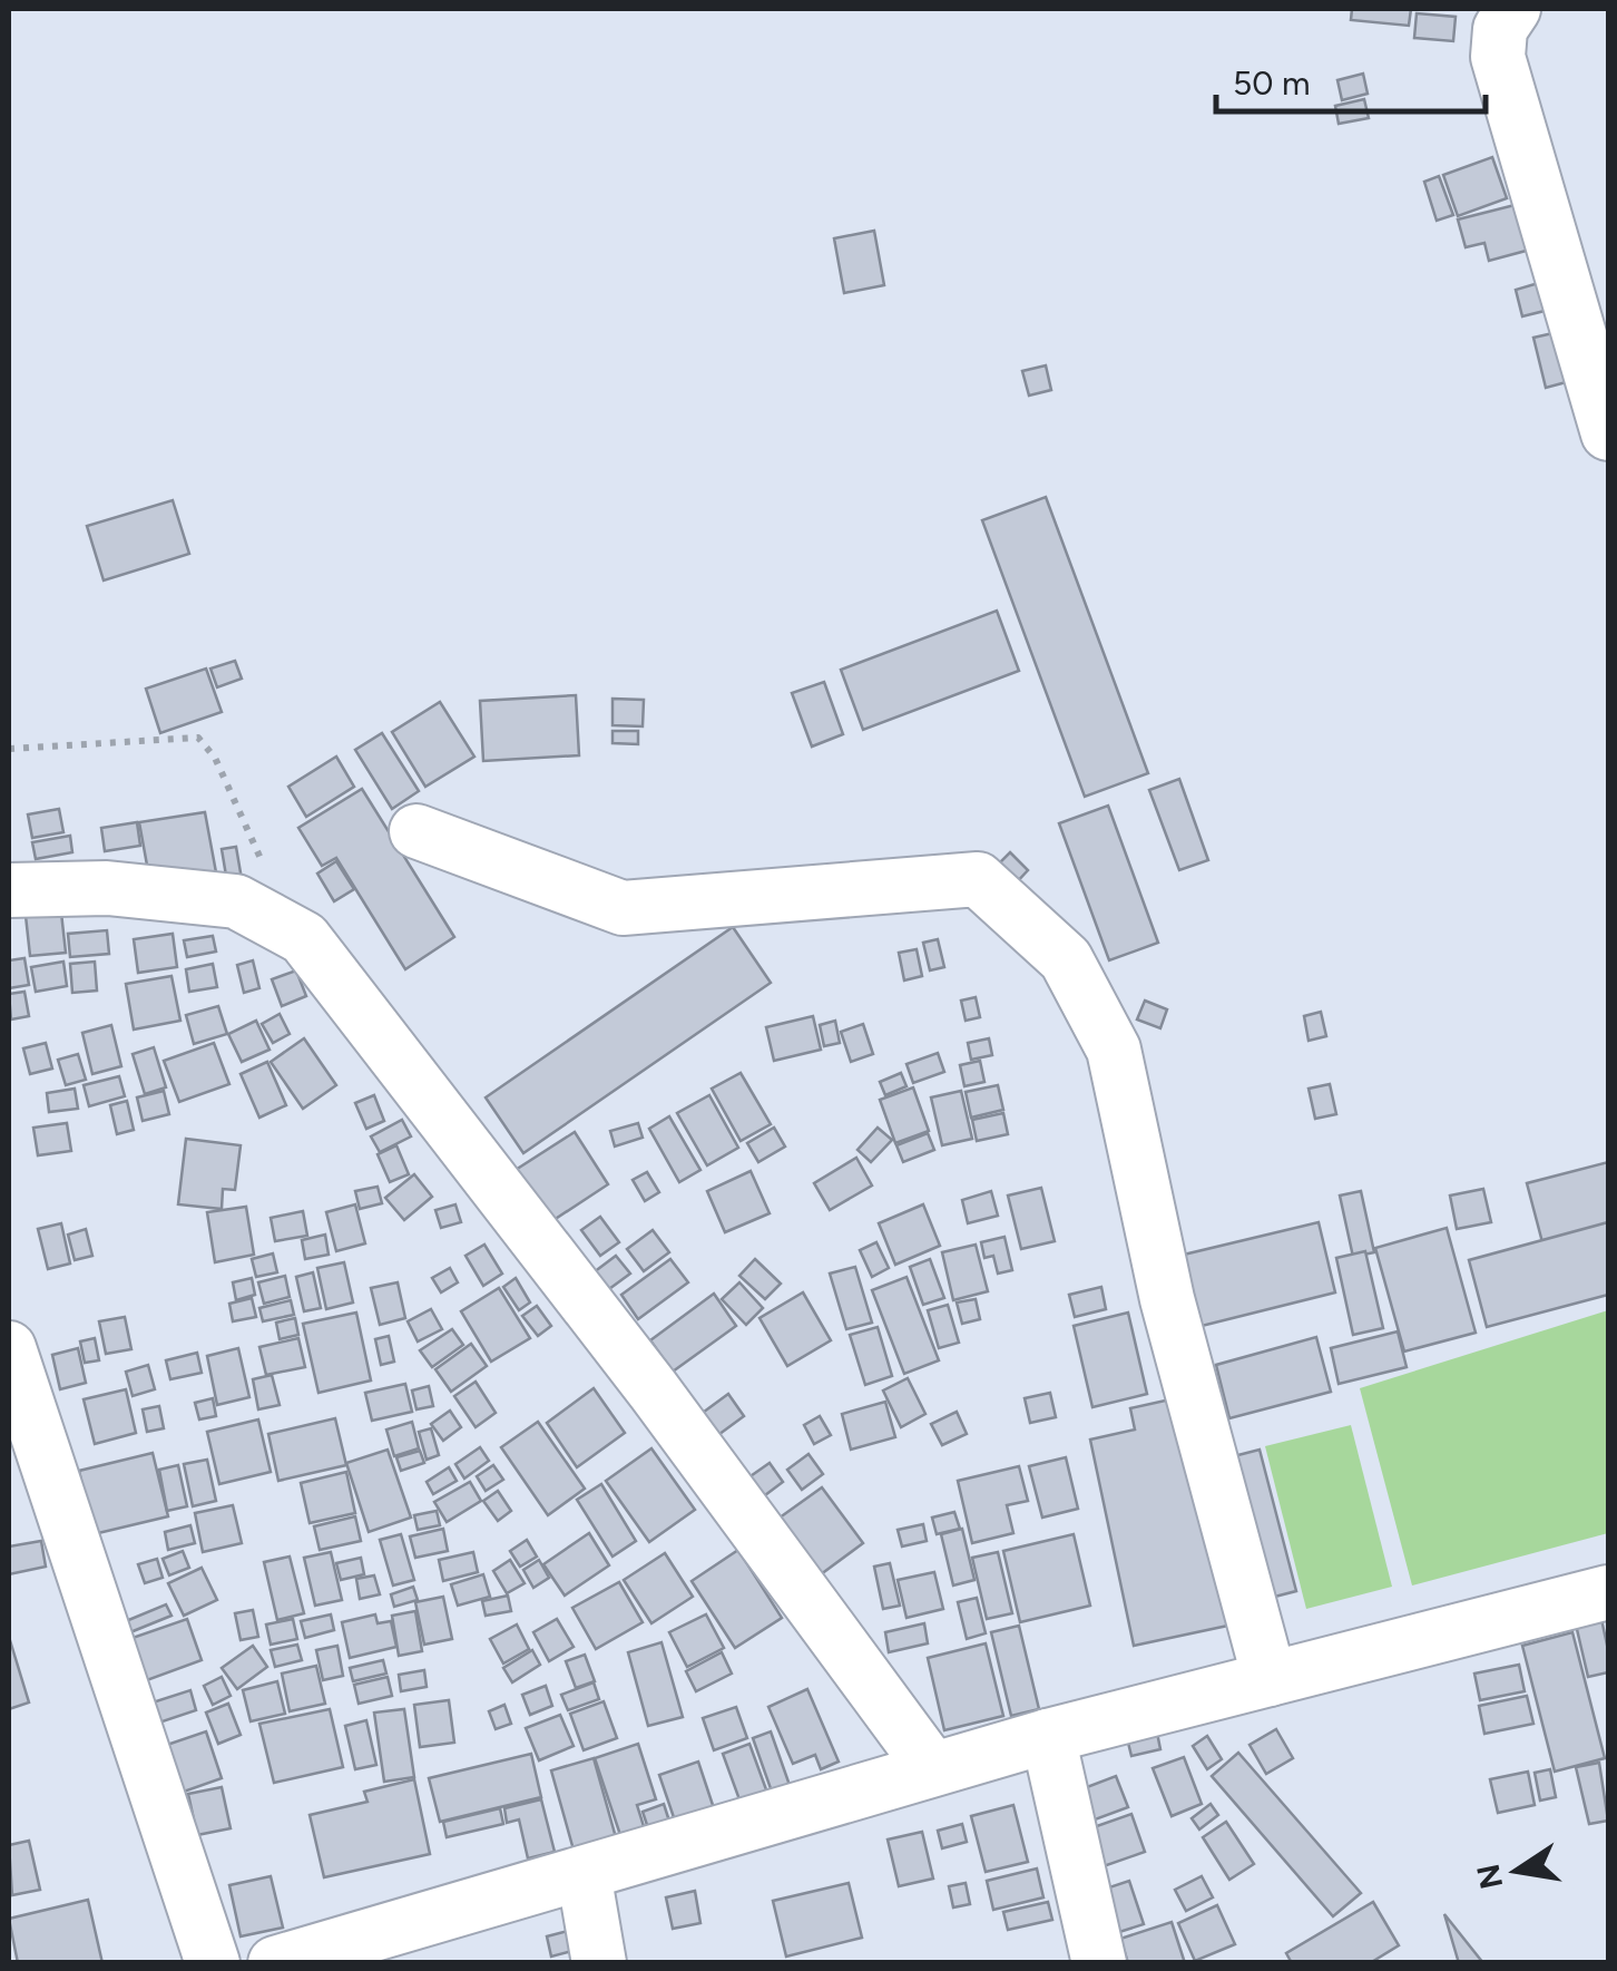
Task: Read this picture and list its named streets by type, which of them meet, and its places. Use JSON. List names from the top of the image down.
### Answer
{
  "scale_bar": "50 m",
  "north": "left"
}
